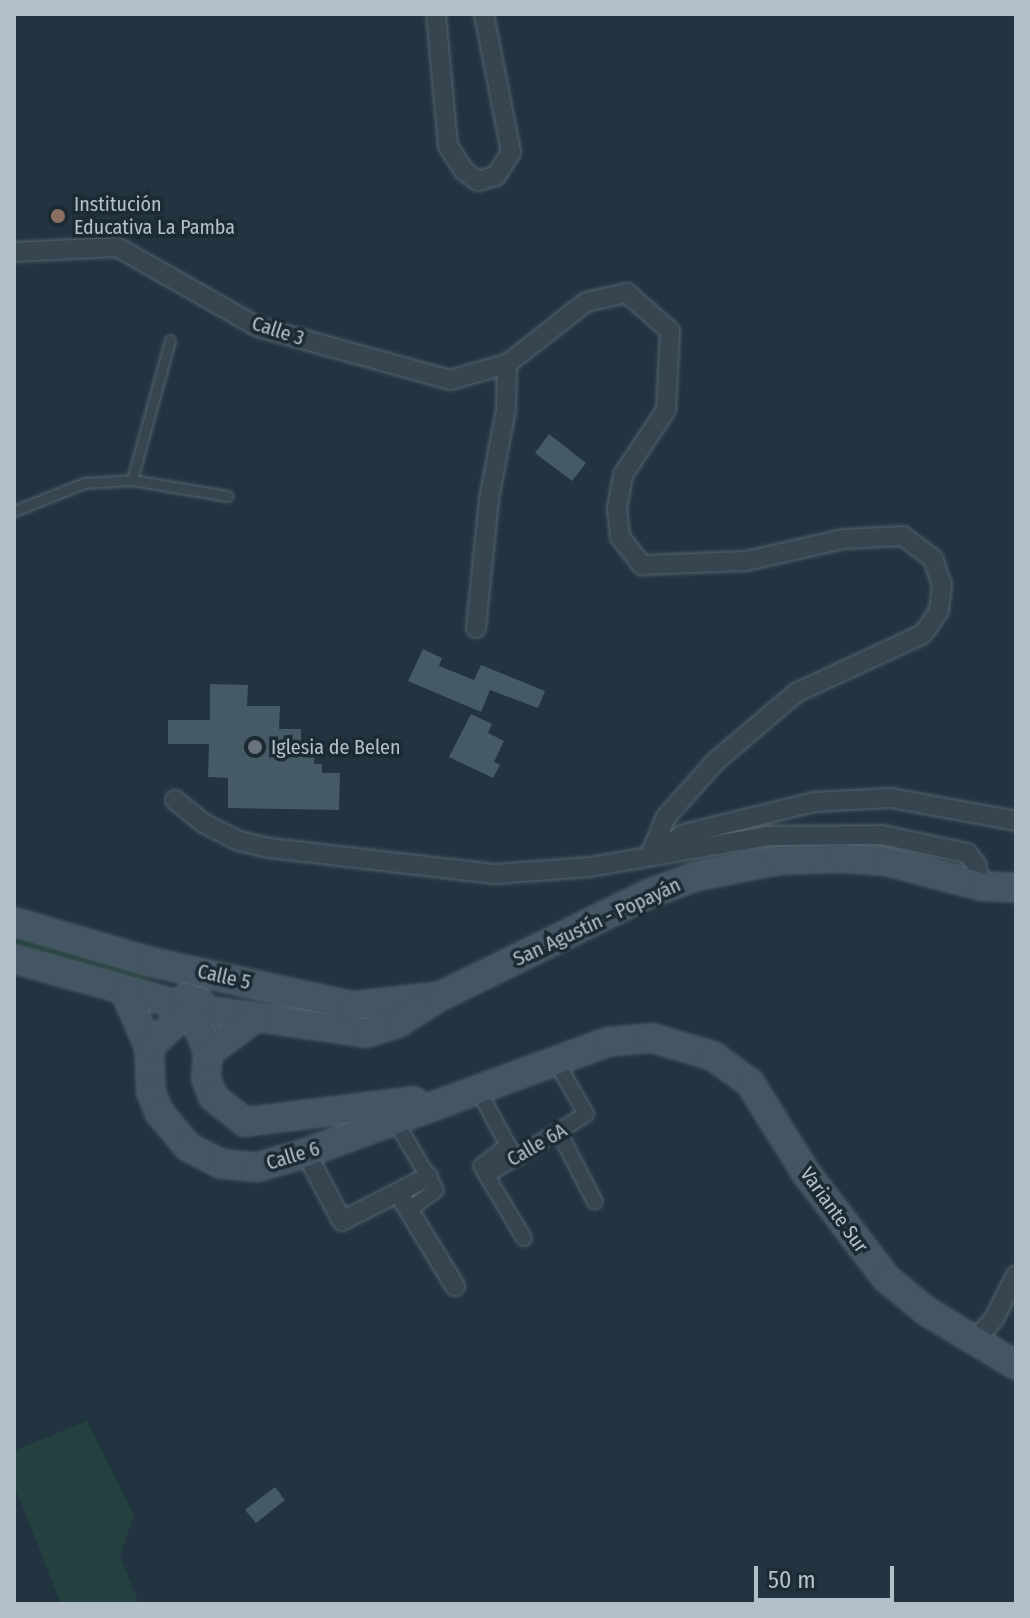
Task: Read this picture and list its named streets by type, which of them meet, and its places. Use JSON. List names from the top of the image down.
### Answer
{
  "streets": {
    "main road": [
      "San Agustín - Popayán",
      "Calle 5",
      "Calle 6",
      "Variante Sur"
    ],
    "street": ["Calle 3", "Calle 6A"]
  },
  "crossings": [
    ["San Agustín - Popayán", "Calle 5"],
    ["San Agustín - Popayán", "Calle 6"],
    ["Calle 5", "Calle 6"],
    ["Calle 6A", "Calle 6"],
    ["Calle 6", "Variante Sur"]
  ],
  "places": ["Institución Educativa La Pamba", "Iglesia de Belen"],
  "scale_bar": "50 m"
}
